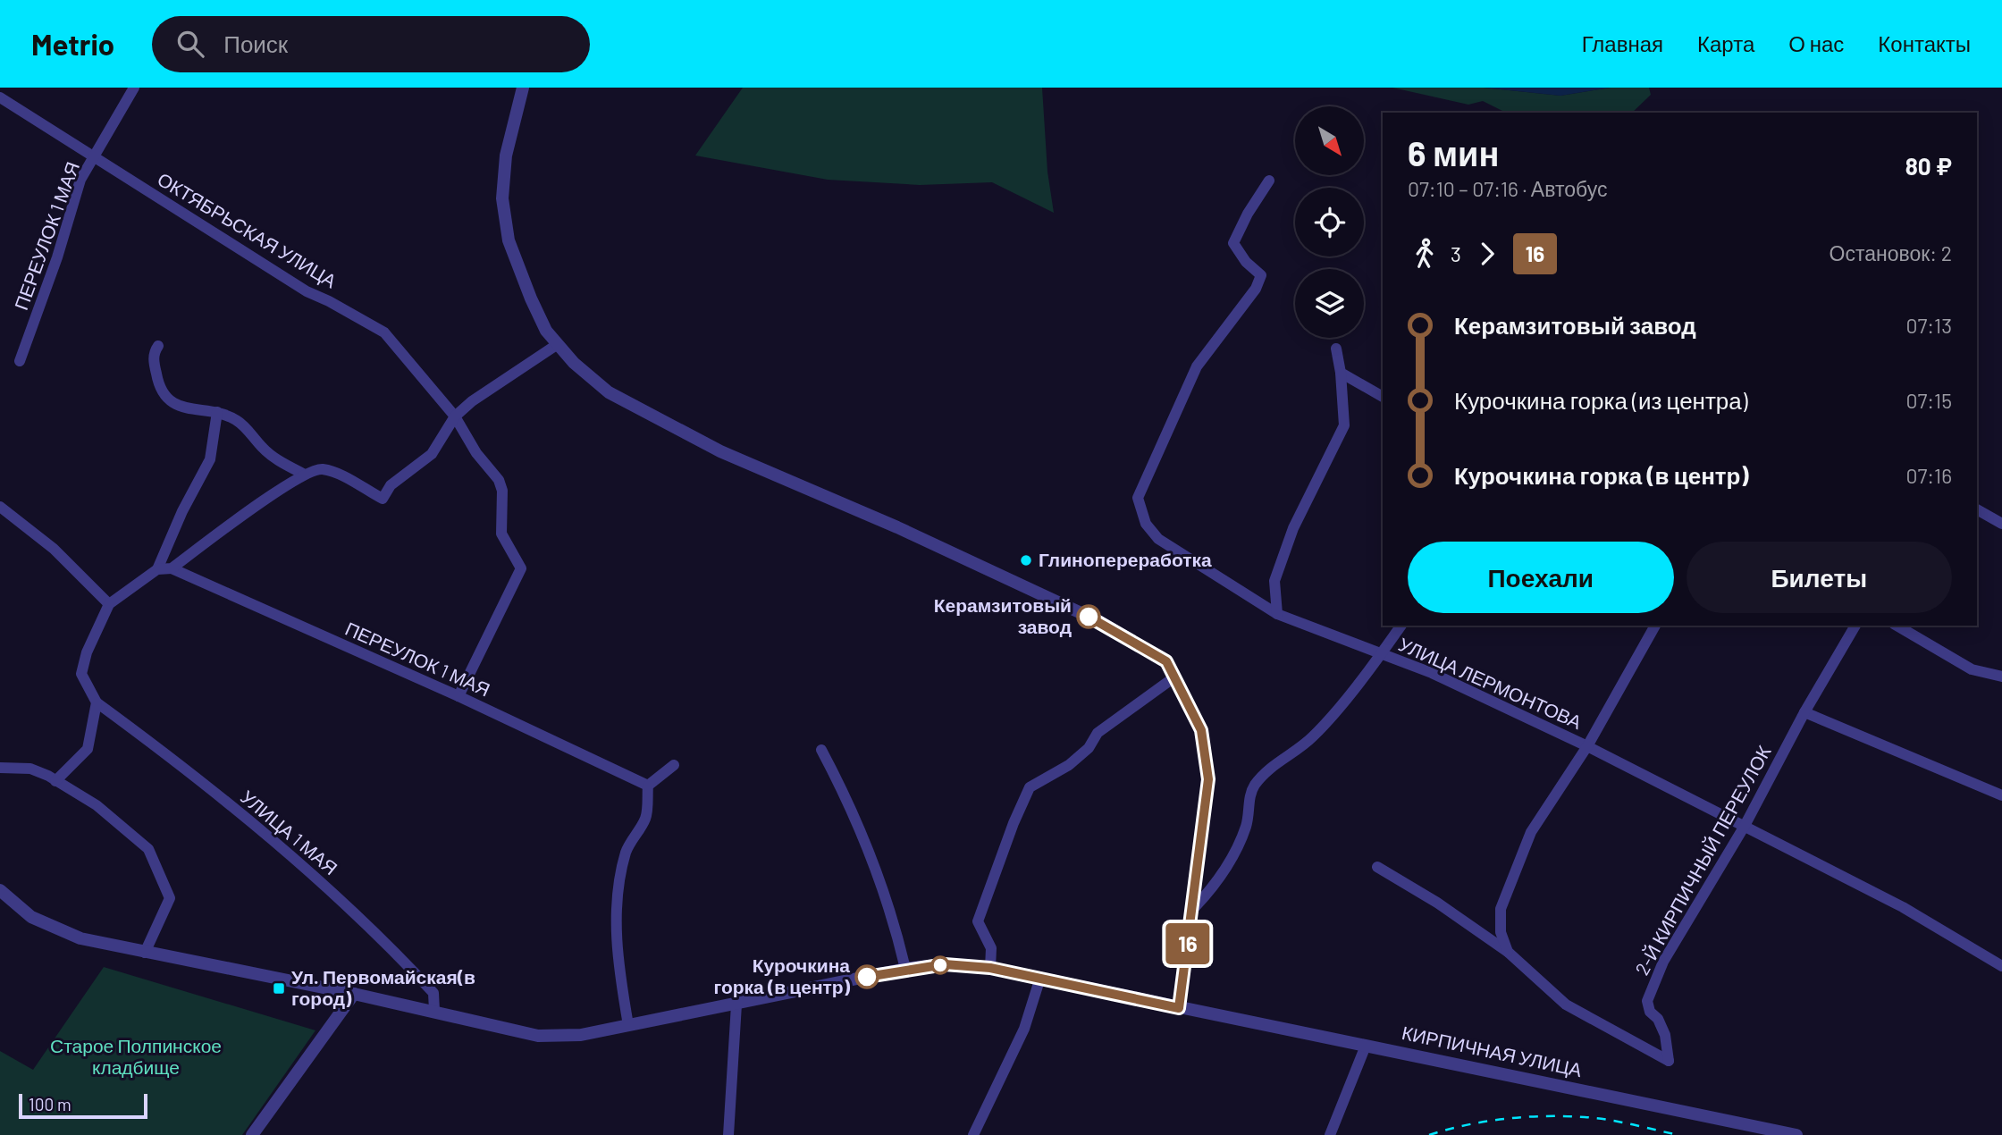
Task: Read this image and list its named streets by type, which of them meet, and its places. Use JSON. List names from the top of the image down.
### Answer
{
  "streets": {
    "street": [
      "ОКТЯБРЬСКАЯ УЛИЦА",
      "ПЕРЕУЛОК 1 МАЯ",
      "УЛИЦА ЛЕРМОНТОВА",
      "УЛИЦА 1 МАЯ",
      "2-Й КИРПИЧНЫЙ ПЕРЕУЛОК",
      "КИРПИЧНАЯ УЛИЦА"
    ]
  },
  "crossings": [
    ["ОКТЯБРЬСКАЯ УЛИЦА", "ПЕРЕУЛОК 1 МАЯ"],
    ["УЛИЦА ЛЕРМОНТОВА", "2-Й КИРПИЧНЫЙ ПЕРЕУЛОК"],
    ["УЛИЦА 1 МАЯ", "КИРПИЧНАЯ УЛИЦА"]
  ],
  "parks": ["Старое Полпинское кладбище"],
  "places": {
    "other": ["Глинопереработка", "Керамзитовый завод", "Курочкина горка (в центр)"],
    "transit": ["Ул. Первомайская(в город)"]
  },
  "lines": ["bus line 16"],
  "scale_bar": "100 m",
  "north": "bottom right",
  "page": {
    "header": "Metrio",
    "search": "Поиск",
    "nav": [
      "Главная",
      "Карта",
      "О нас",
      "Контакты"
    ],
    "on_map": "16",
    "heading": ["6 мин", "07:10 – 07:16 · Автобус", "80 ₽"],
    "legs": ["3", "16", "Остановок: 2"],
    "list": [
      {
        "name": "Керамзитовый завод",
        "value": "07:13"
      },
      {
        "name": "Курочкина горка (из центра)",
        "value": "07:15"
      },
      {
        "name": "Курочкина горка (в центр)",
        "value": "07:16"
      }
    ],
    "buttons": ["Поехали", "Билеты"],
    "scale": "100 m"
  }
}
